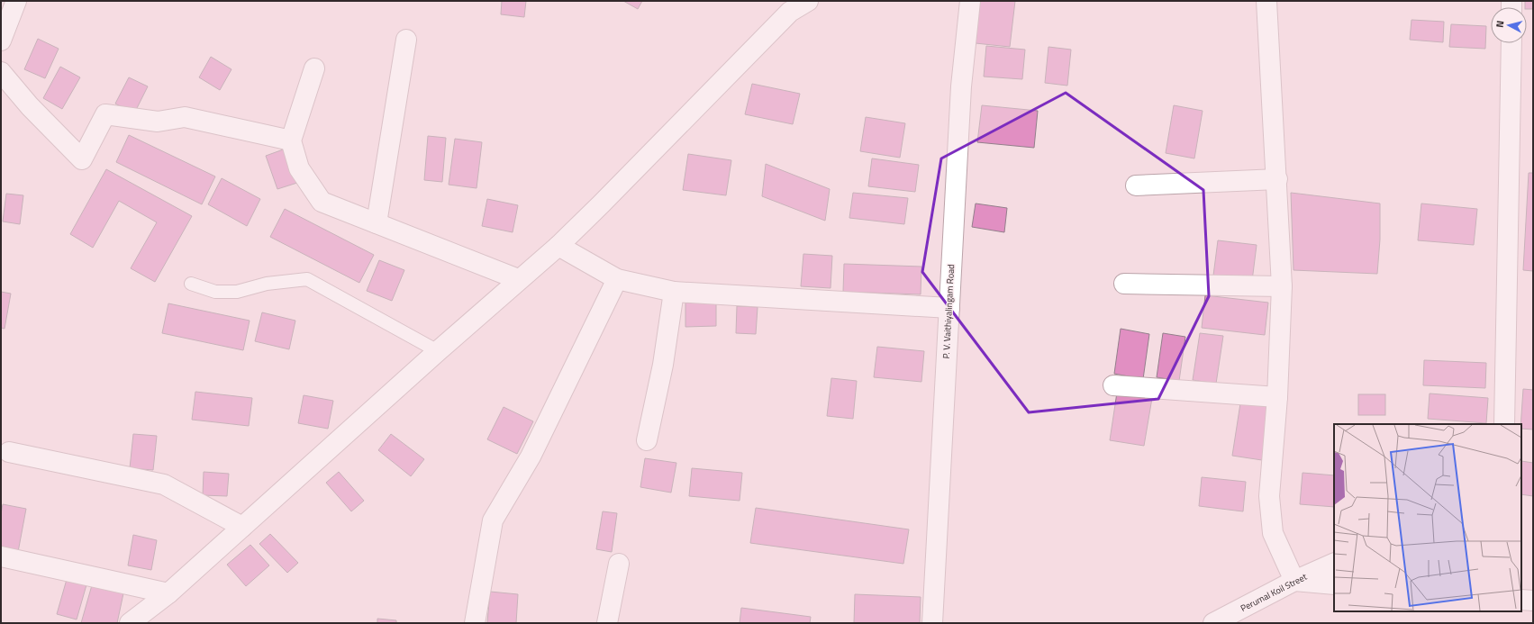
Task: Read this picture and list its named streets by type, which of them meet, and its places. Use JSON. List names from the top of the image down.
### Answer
{
  "streets": {
    "street": ["P. V. Vaithiyalingam Road", "Perumal Koil Street"]
  },
  "north": "left"
}
